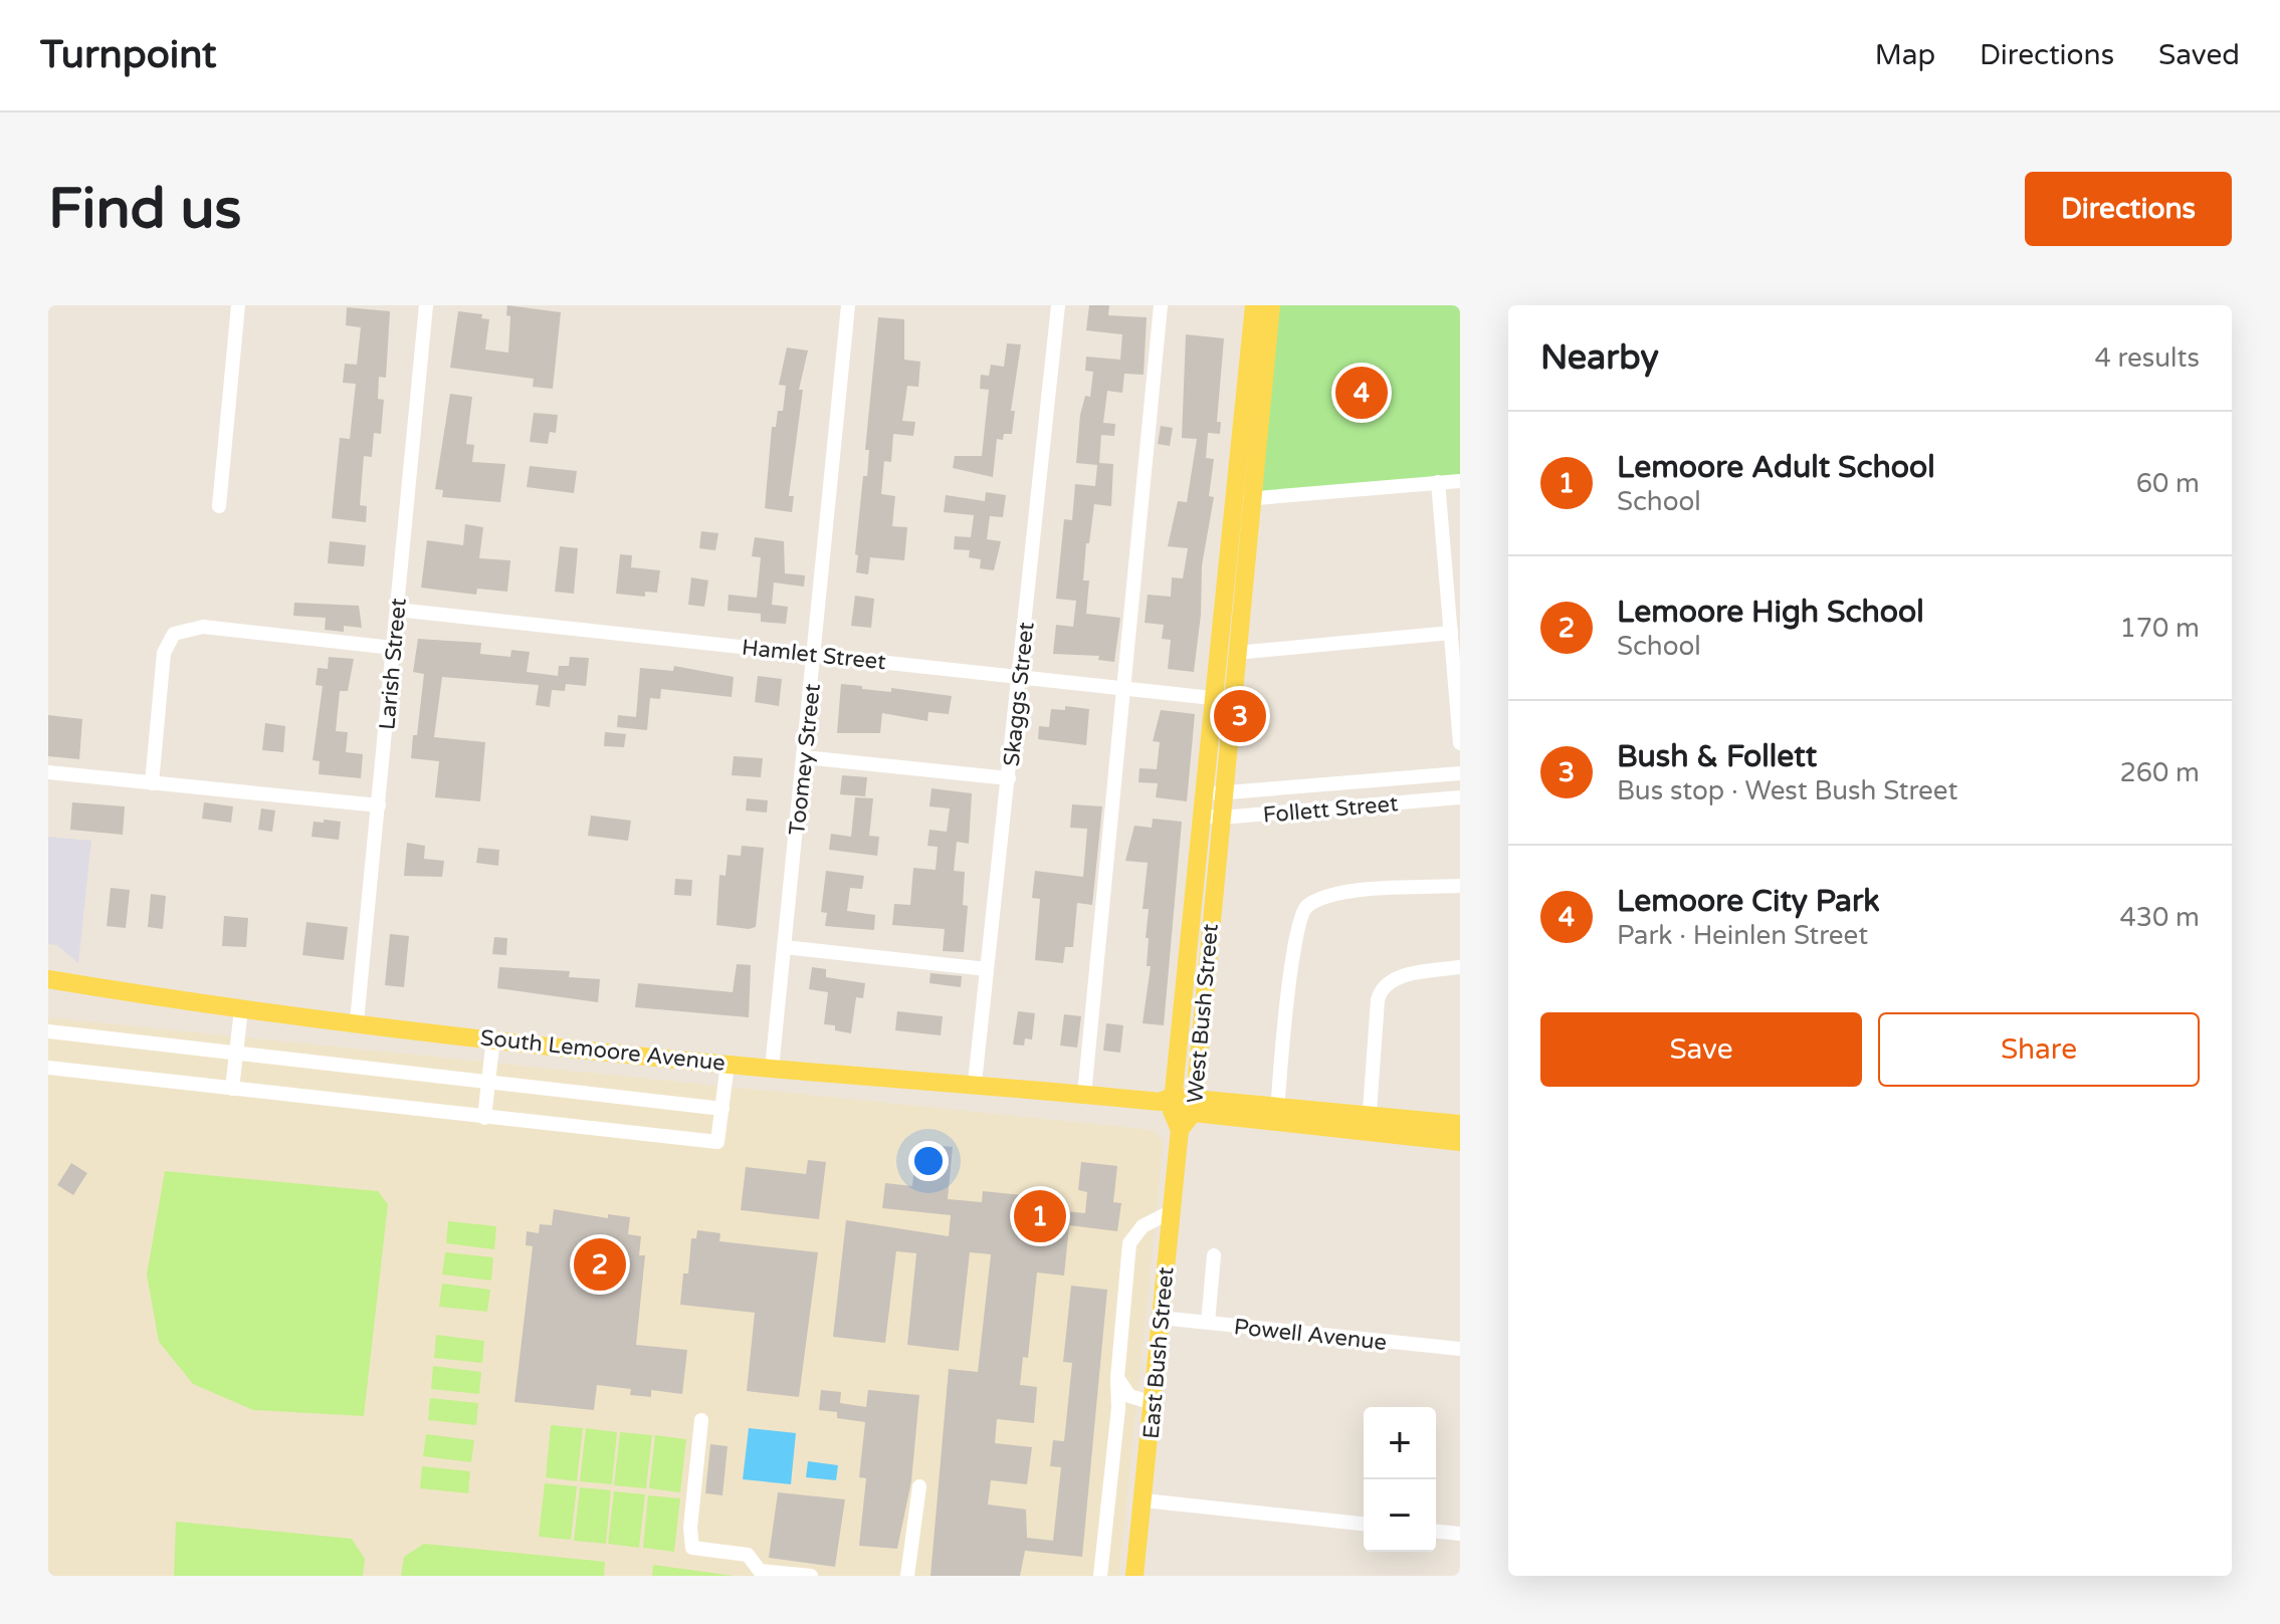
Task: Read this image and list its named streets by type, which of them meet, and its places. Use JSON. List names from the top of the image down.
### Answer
{
  "streets": {
    "main road": ["West Bush Street", "South Lemoore Avenue", "East Bush Street"],
    "street": [
      "Hamlet Street",
      "Larish Street",
      "Skaggs Street",
      "Toomey Street",
      "Follett Street",
      "Powell Avenue"
    ]
  },
  "crossings": [
    ["Hamlet Street", "Larish Street"],
    ["Hamlet Street", "Skaggs Street"],
    ["Hamlet Street", "Toomey Street"],
    ["Hamlet Street", "West Bush Street"],
    ["Larish Street", "South Lemoore Avenue"],
    ["Skaggs Street", "South Lemoore Avenue"],
    ["Toomey Street", "South Lemoore Avenue"],
    ["Follett Street", "West Bush Street"],
    ["West Bush Street", "South Lemoore Avenue"],
    ["West Bush Street", "East Bush Street"],
    ["Powell Avenue", "East Bush Street"]
  ],
  "page": {
    "header": "Turnpoint",
    "nav": ["Map", "Directions", "Saved"],
    "buttons": [
      "Directions",
      ["Save", "Share"]
    ],
    "title": "Find us",
    "heading": ["Nearby", "4 results"],
    "pins": [
      "4",
      "3",
      "1",
      "2"
    ],
    "list": [
      {
        "mark": "1",
        "name": "Lemoore Adult School",
        "note": "School",
        "value": "60 m"
      },
      {
        "mark": "2",
        "name": "Lemoore High School",
        "note": "School",
        "value": "170 m"
      },
      {
        "mark": "3",
        "name": "Bush & Follett",
        "note": "Bus stop · West Bush Street",
        "value": "260 m"
      },
      {
        "mark": "4",
        "name": "Lemoore City Park",
        "note": "Park · Heinlen Street",
        "value": "430 m"
      }
    ],
    "map_buttons": ["+", "−"]
  }
}
